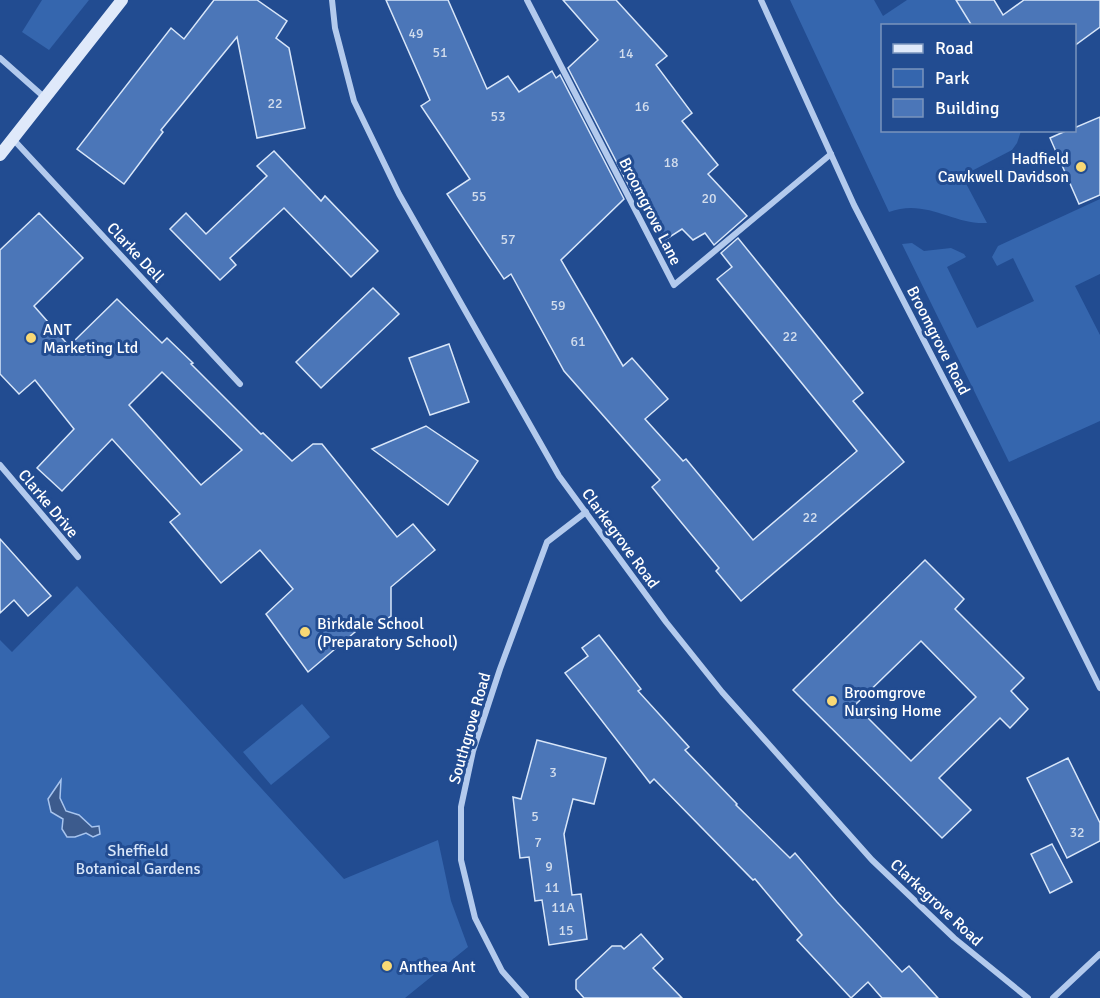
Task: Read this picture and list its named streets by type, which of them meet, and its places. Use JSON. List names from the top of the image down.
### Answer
{
  "streets": {
    "street": [
      "Broomgrove Lane",
      "Clarke Dell",
      "Broomgrove Road",
      "Clarke Drive",
      "Clarkegrove Road",
      "Southgrove Road"
    ]
  },
  "crossings": [
    ["Broomgrove Lane", "Broomgrove Road"],
    ["Clarkegrove Road", "Southgrove Road"]
  ],
  "parks": ["Sheffield Botanical Gardens"],
  "places": [
    "Hadfield Cawkwell Davidson",
    "ANT Marketing Ltd",
    "Birkdale School (Preparatory School)",
    "Broomgrove Nursing Home",
    "Anthea Ant"
  ],
  "house_numbers": [
    "49",
    "51",
    "14",
    "22",
    "16",
    "53",
    "18",
    "55",
    "20",
    "57",
    "59",
    "22",
    "61",
    "22",
    "3",
    "5",
    "32",
    "7",
    "9",
    "11",
    "11A",
    "15"
  ],
  "legend": ["Road", "Park", "Building"]
}
